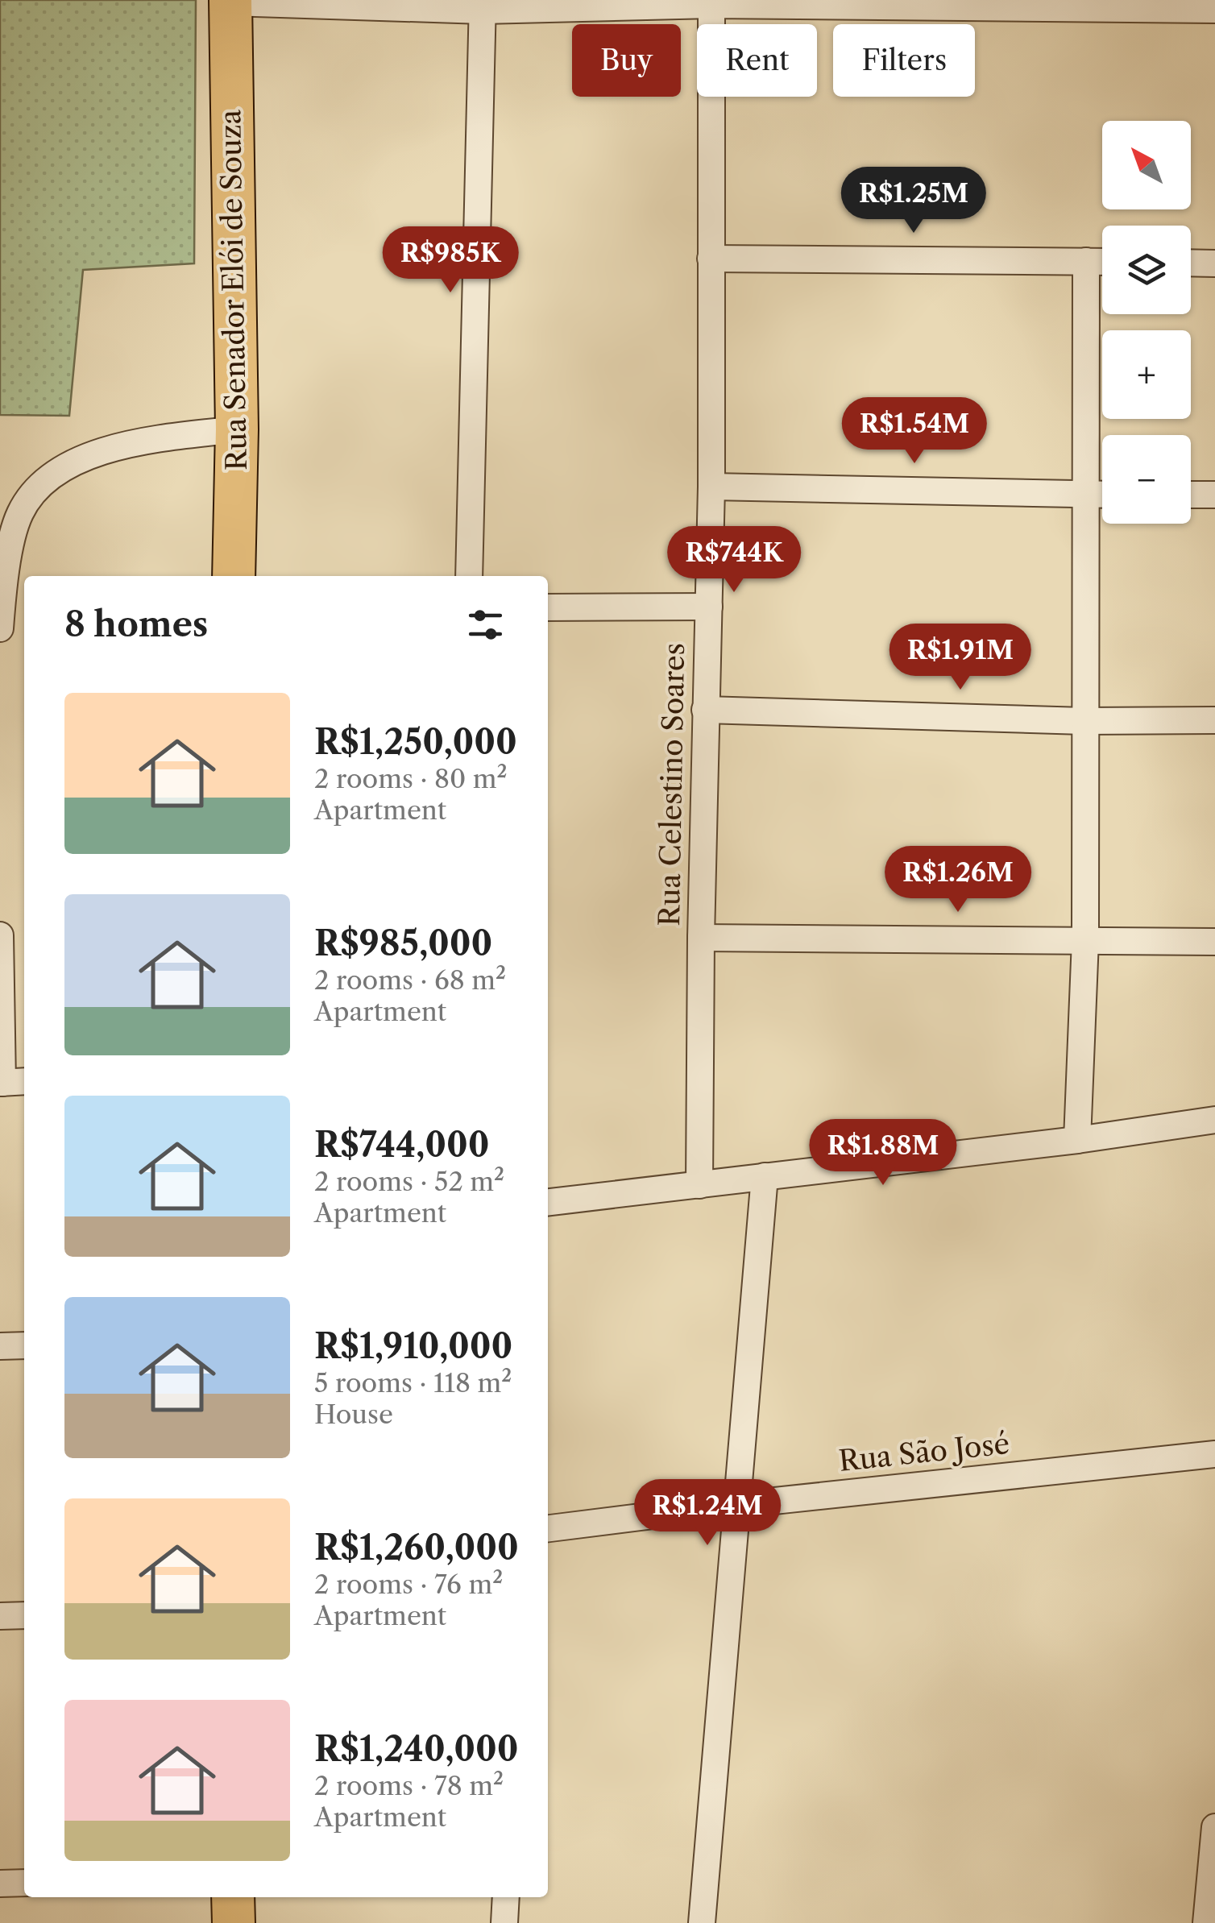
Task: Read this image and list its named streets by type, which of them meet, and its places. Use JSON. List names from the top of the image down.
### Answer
{
  "streets": {
    "main road": ["Rua Senador Elói de Souza"],
    "street": ["Rua Celestino Soares", "Rua São José"]
  },
  "north": "top left",
  "page": {
    "chip": ["Buy", "Rent", "Filters"],
    "map_buttons": ["+", "−"],
    "price": [
      "R$1.25M",
      "R$985K",
      "R$1.54M",
      "R$744K",
      "R$1.91M",
      "R$1.26M",
      "R$1.88M",
      "R$1.24M"
    ],
    "heading": "8 homes",
    "list": [
      {
        "name": "R$1,250,000",
        "note": "2 rooms · 80 m² · Apartment"
      },
      {
        "name": "R$985,000",
        "note": "2 rooms · 68 m² · Apartment"
      },
      {
        "name": "R$744,000",
        "note": "2 rooms · 52 m² · Apartment"
      },
      {
        "name": "R$1,910,000",
        "note": "5 rooms · 118 m² · House"
      },
      {
        "name": "R$1,260,000",
        "note": "2 rooms · 76 m² · Apartment"
      },
      {
        "name": "R$1,240,000",
        "note": "2 rooms · 78 m² · Apartment"
      }
    ]
  }
}
